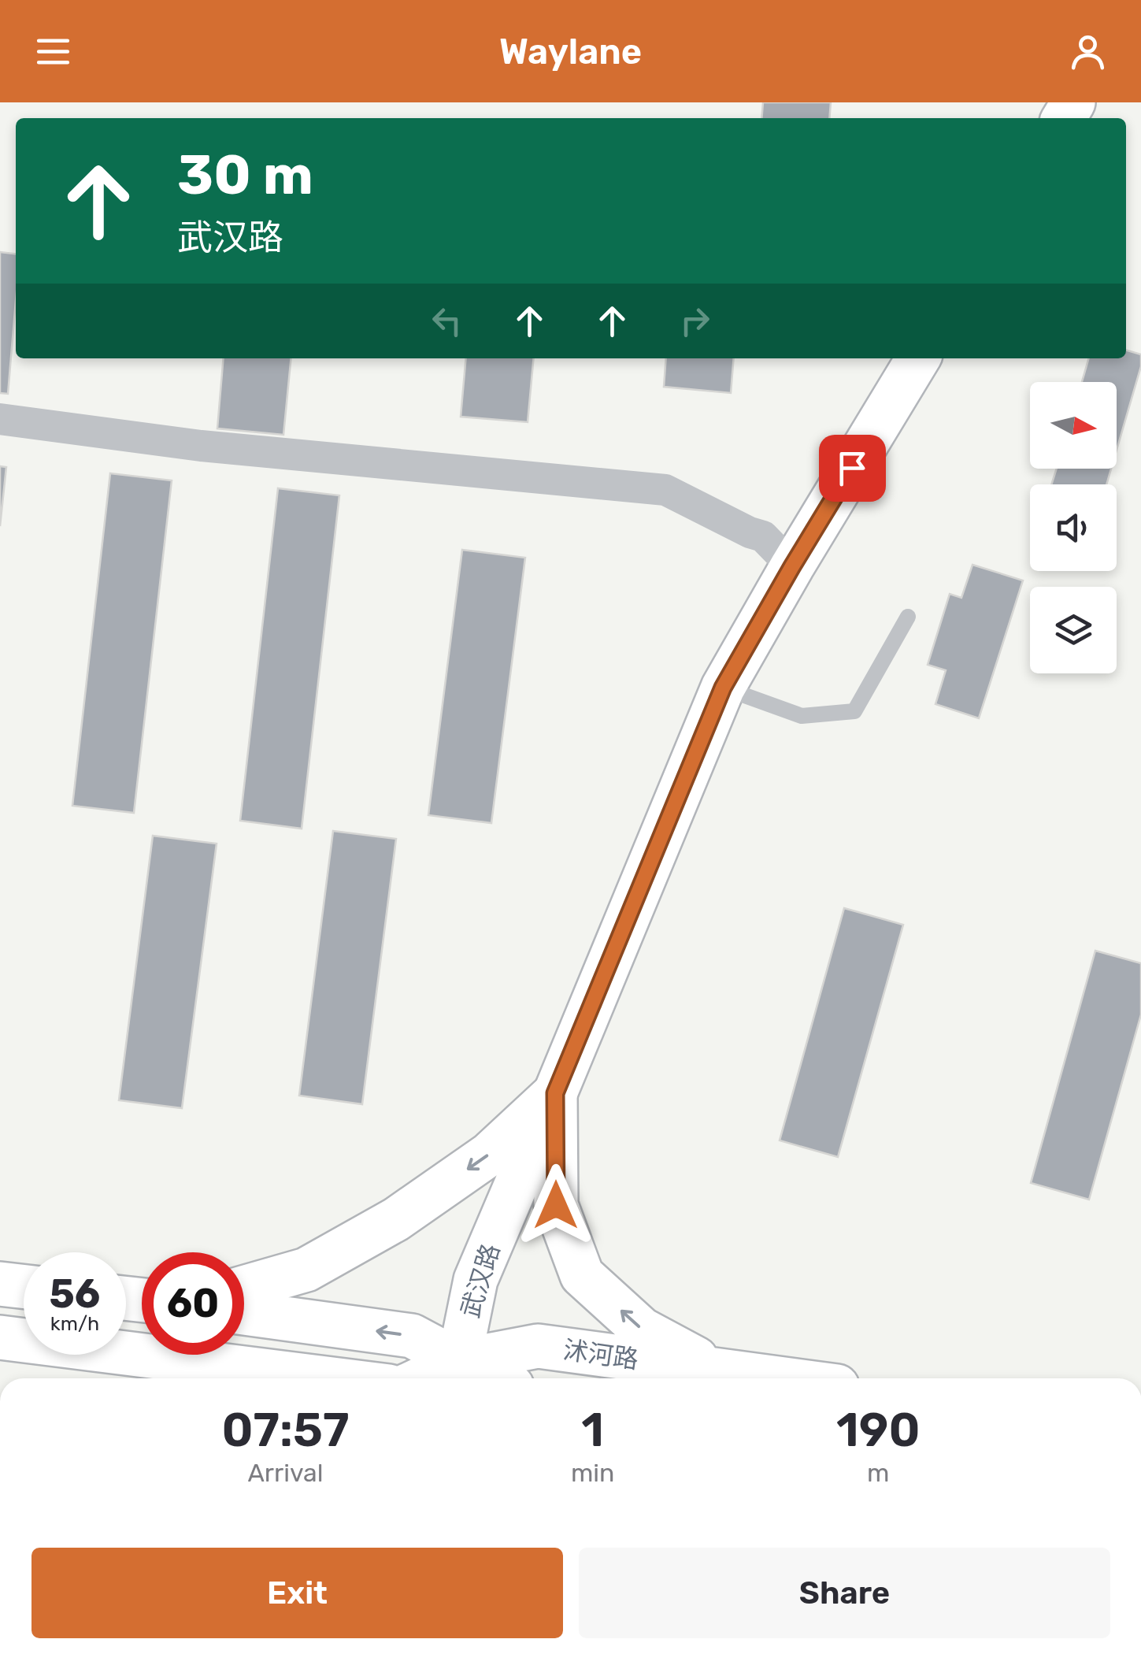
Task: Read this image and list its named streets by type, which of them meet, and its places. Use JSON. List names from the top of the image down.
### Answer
{
  "streets": {
    "main road": ["武汉路", "沭河路"]
  },
  "crossings": [
    ["武汉路", "沭河路"]
  ],
  "north": "right",
  "page": {
    "header": "Waylane",
    "turn": ["30 m", "武汉路"],
    "speed": "56 km/h",
    "limit": "60",
    "eta": [
      "07:57",
      "Arrival",
      "1",
      "min",
      "190",
      "m"
    ],
    "buttons": ["Exit", "Share"]
  }
}
